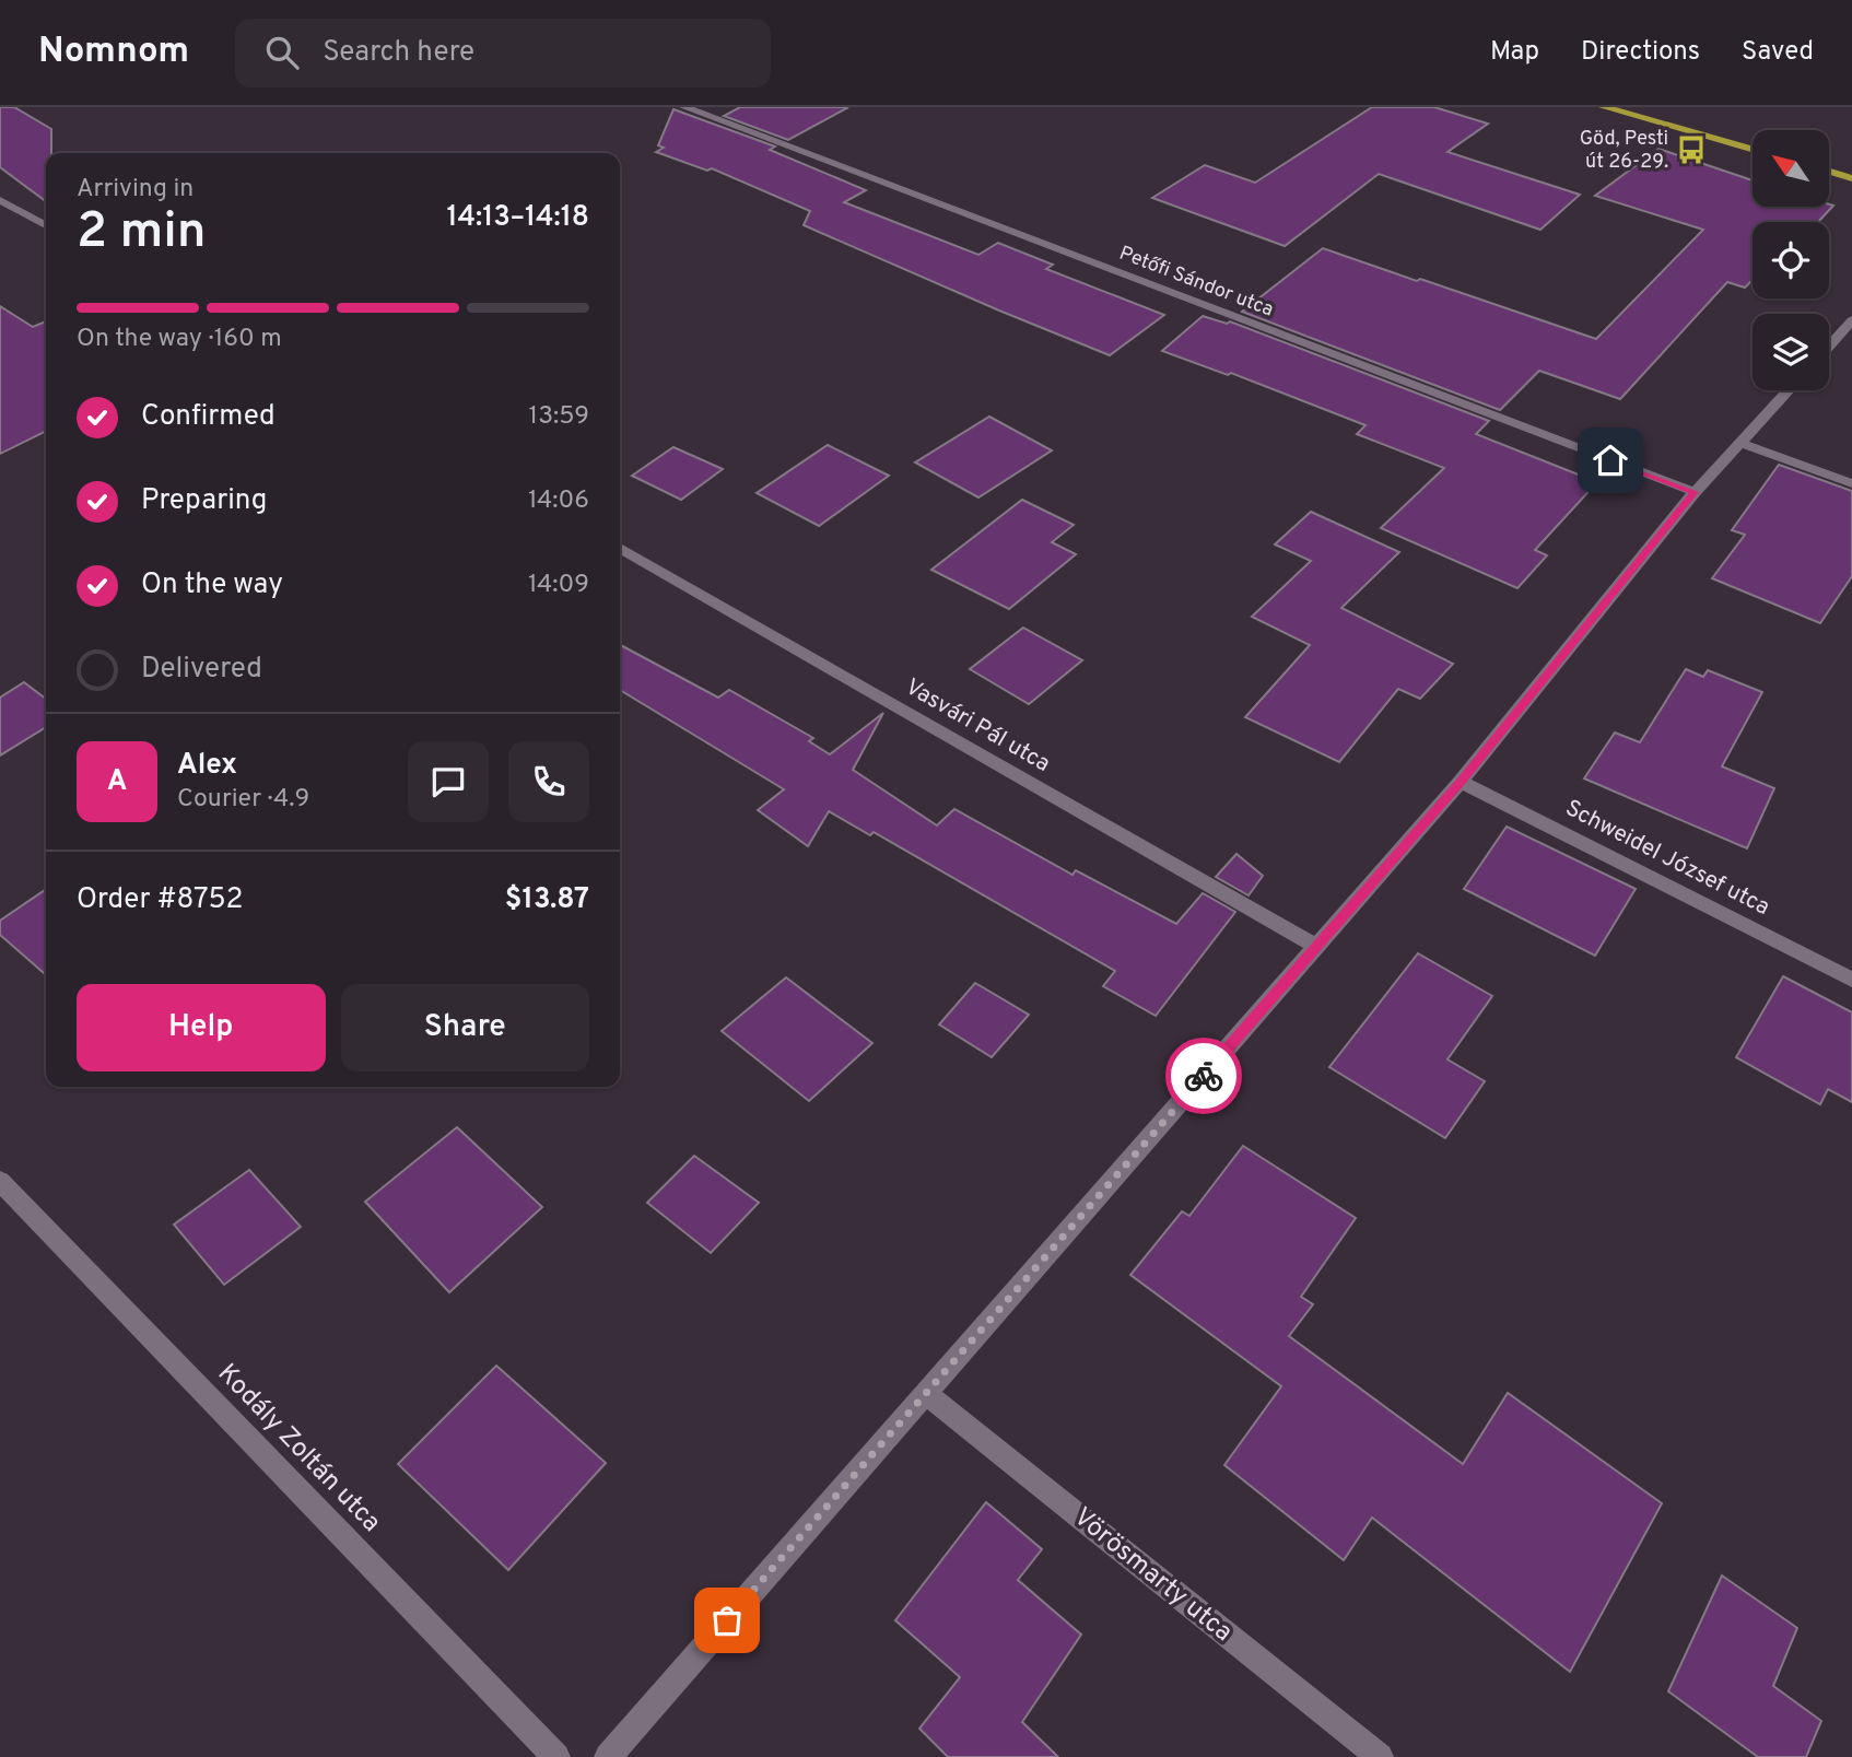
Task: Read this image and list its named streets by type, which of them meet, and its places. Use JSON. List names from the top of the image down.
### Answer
{
  "streets": {
    "street": [
      "Petőfi Sándor utca",
      "Vasvári Pál utca",
      "Schweidel József utca",
      "Kodály Zoltán utca",
      "Vörösmarty utca"
    ]
  },
  "places": {
    "bus stop": ["Göd, Pesti út 26-29."]
  },
  "north": "top left",
  "page": {
    "header": "Nomnom",
    "search": "Search here",
    "nav": ["Map", "Directions", "Saved"],
    "heading": ["2 min", "Arriving in", "14:13–14:18"],
    "panel": [
      "Alex",
      "Courier · 4.9",
      "Order #8752",
      "$13.87"
    ],
    "bar": "On the way · 160 m",
    "list": [
      ["Confirmed", "13:59"],
      ["Preparing", "14:06"],
      ["On the way", "14:09"],
      "Delivered"
    ],
    "round": "A",
    "buttons": ["Help", "Share"]
  }
}
